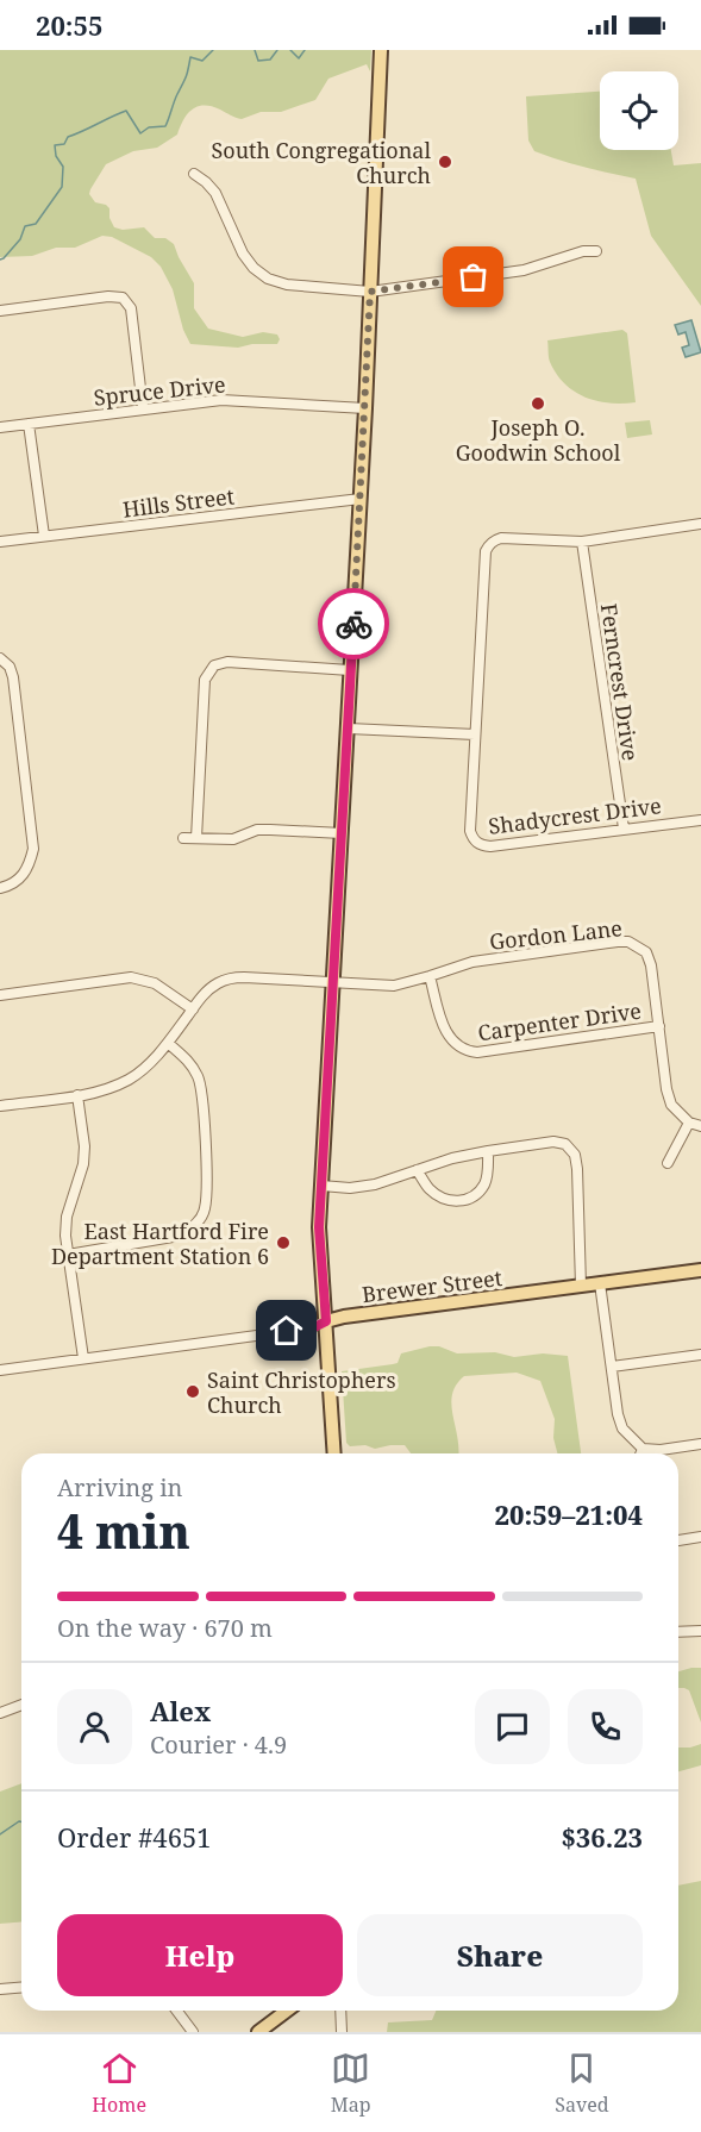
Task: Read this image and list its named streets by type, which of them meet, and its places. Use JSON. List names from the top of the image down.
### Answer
{
  "streets": {
    "main road": ["Brewer Street"],
    "street": [
      "Spruce Drive",
      "Hills Street",
      "Ferncrest Drive",
      "Shadycrest Drive",
      "Gordon Lane",
      "Carpenter Drive"
    ]
  },
  "crossings": [
    ["Ferncrest Drive", "Shadycrest Drive"],
    ["Gordon Lane", "Carpenter Drive"]
  ],
  "places": [
    "South Congregational Church",
    "Joseph O. Goodwin School",
    "East Hartford Fire Department Station 6",
    "Saint Christophers Church"
  ],
  "page": {
    "status": "20:55",
    "heading": ["4 min", "Arriving in", "20:59–21:04"],
    "panel": [
      "Alex",
      "Courier · 4.9",
      "Order #4651",
      "$36.23"
    ],
    "bar": "On the way · 670 m",
    "buttons": ["Help", "Share"],
    "tabs": ["Home", "Map", "Saved"]
  }
}
